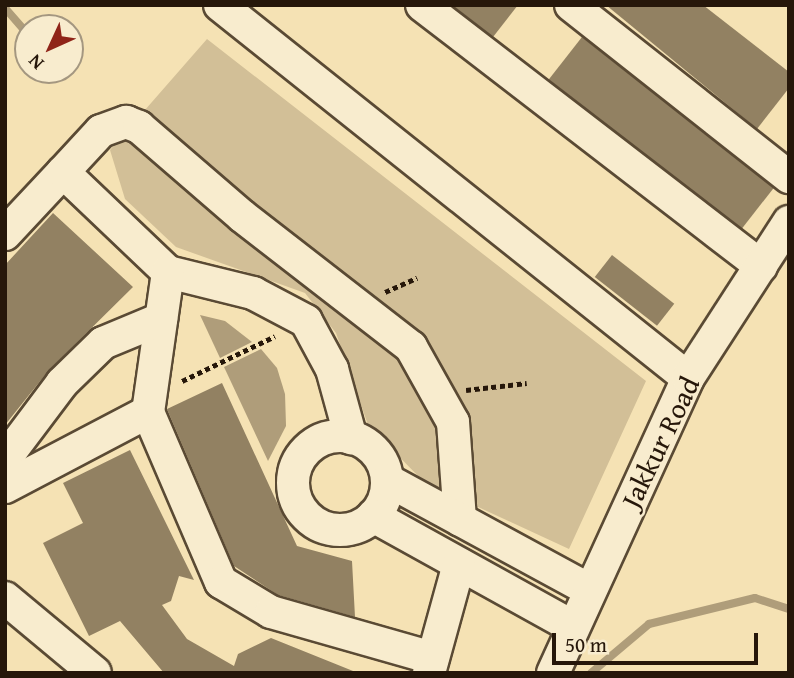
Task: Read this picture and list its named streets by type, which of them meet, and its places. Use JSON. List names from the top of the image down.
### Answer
{
  "streets": {
    "street": ["Jakkur Road"]
  },
  "scale_bar": "50 m",
  "north": "bottom left"
}
